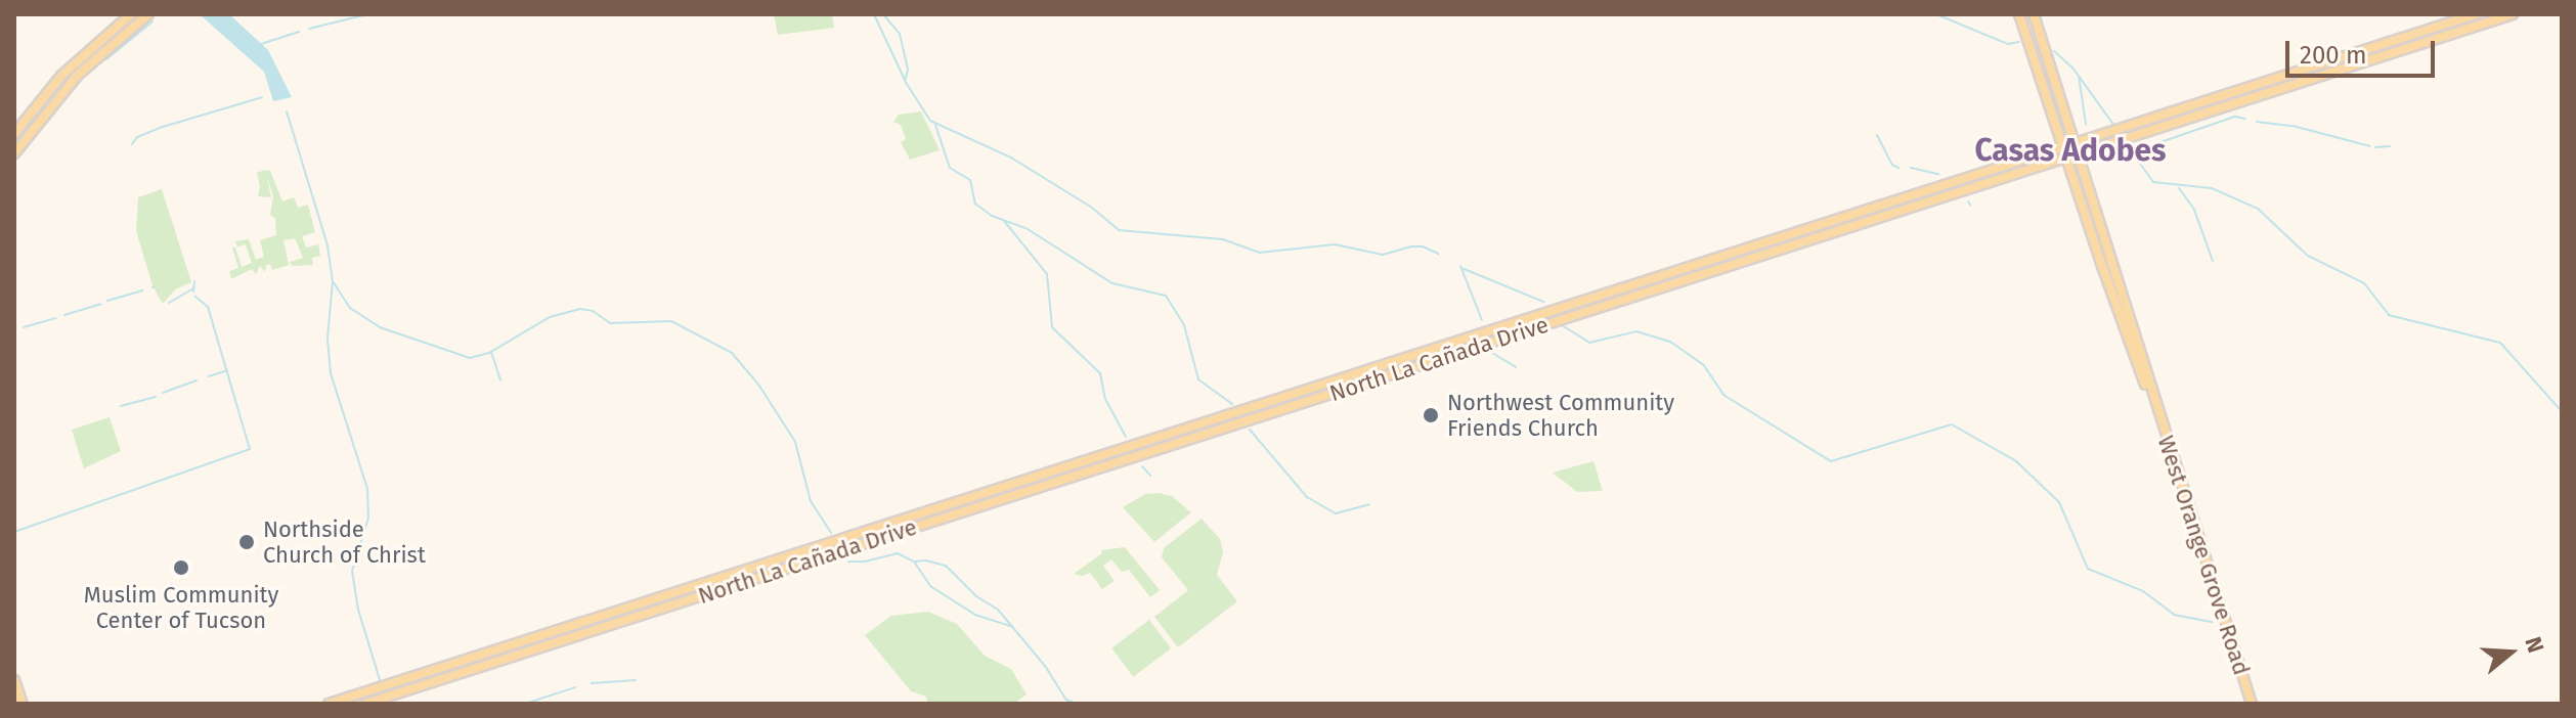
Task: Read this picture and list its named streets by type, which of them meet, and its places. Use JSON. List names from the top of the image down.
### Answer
{
  "streets": {
    "main road": ["North La Cañada Drive", "West Orange Grove Road"]
  },
  "crossings": [
    ["North La Cañada Drive", "West Orange Grove Road"]
  ],
  "districts": ["Casas Adobes"],
  "places": ["Northwest Community Friends Church", "Northside Church of Christ", "Muslim Community Center of Tucson"],
  "scale_bar": "200 m",
  "north": "right"
}
